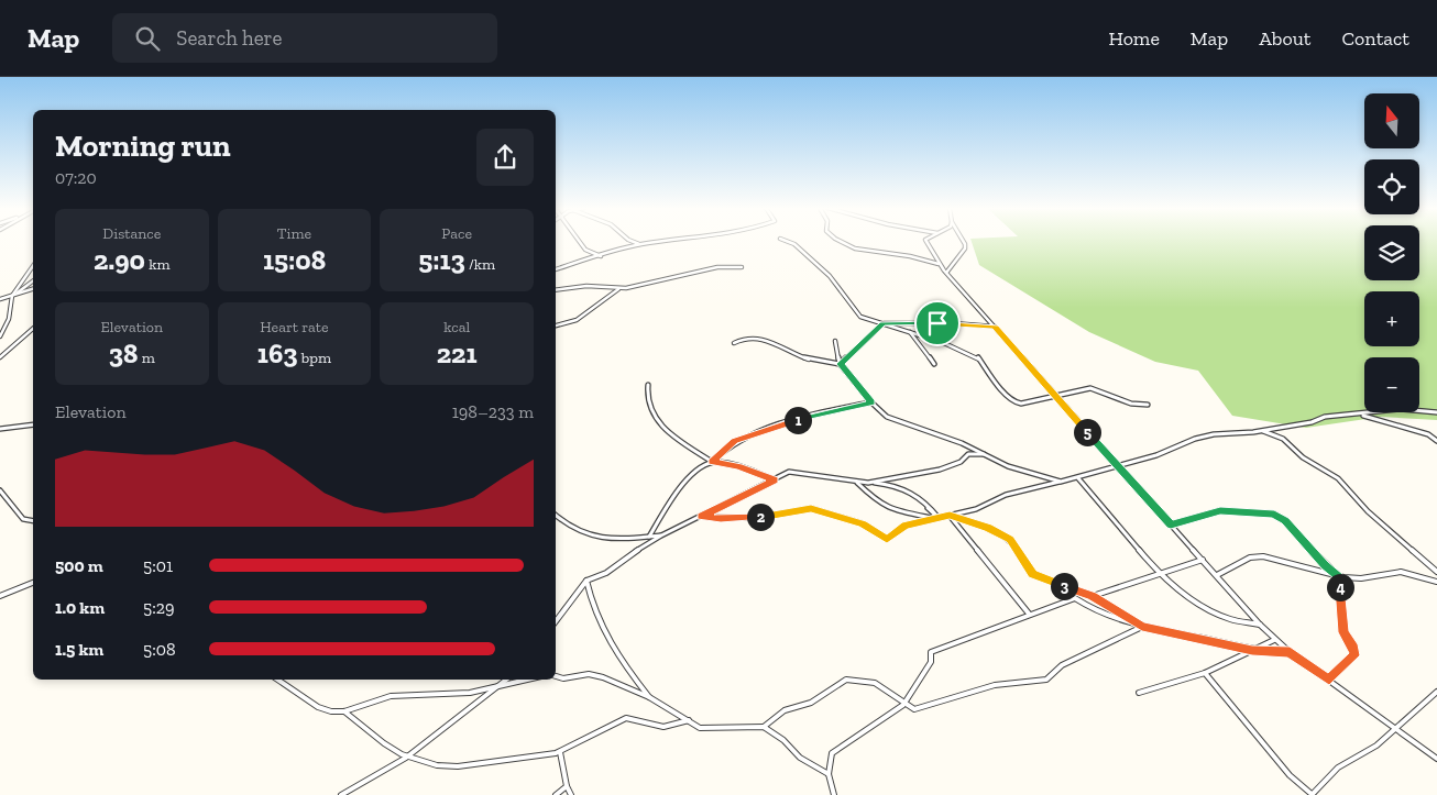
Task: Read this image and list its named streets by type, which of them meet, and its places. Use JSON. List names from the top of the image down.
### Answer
{
  "north": "top",
  "page": {
    "header": "Map",
    "search": "Search here",
    "nav": [
      "Home",
      "Map",
      "About",
      "Contact"
    ],
    "map_buttons": ["+", "−"],
    "heading": ["Morning run", "07:20"],
    "stats": [
      ["Distance", "2.90 km"],
      ["Time", "15:08"],
      ["Pace", "5:13 /km"],
      ["Elevation", "38 m"],
      ["Heart rate", "163 bpm"],
      ["kcal", "221"]
    ],
    "chart": ["Elevation", "198–233 m"],
    "pins": [
      "1",
      "5",
      "2",
      "3",
      "4"
    ],
    "list": [
      {
        "name": "500 m",
        "note": "5:01"
      },
      {
        "name": "1.0 km",
        "note": "5:29"
      },
      {
        "name": "1.5 km",
        "note": "5:08"
      }
    ]
  }
}
